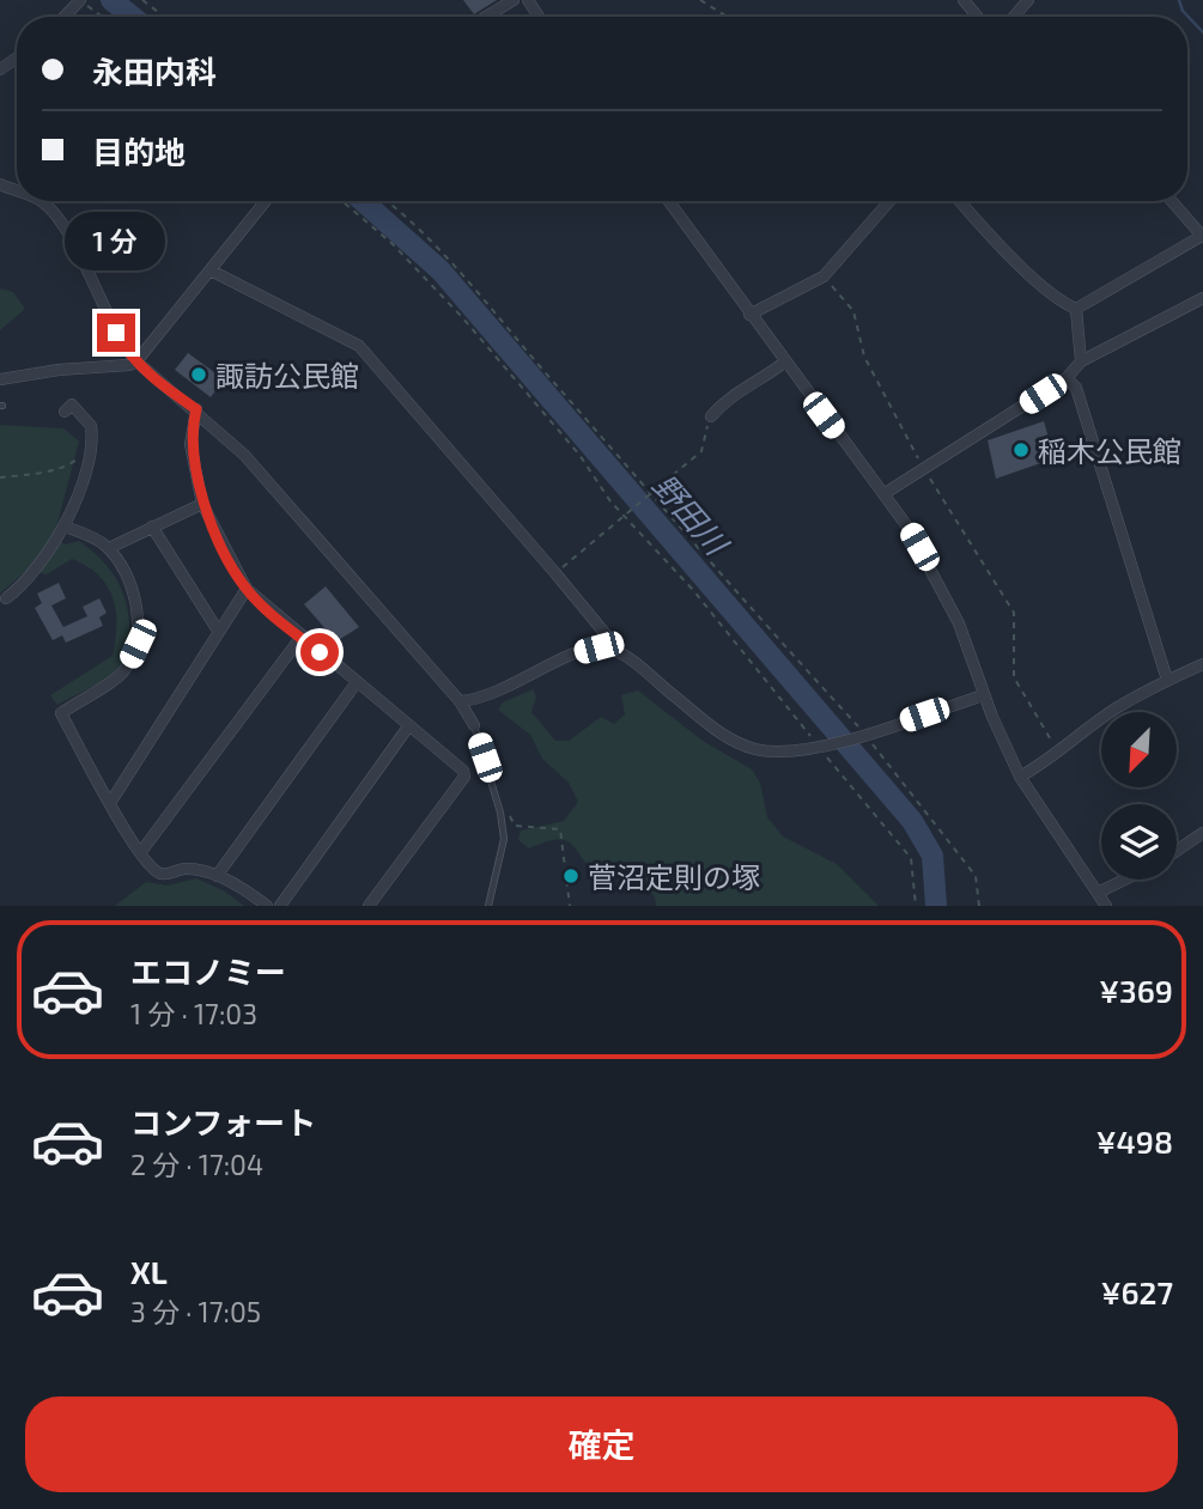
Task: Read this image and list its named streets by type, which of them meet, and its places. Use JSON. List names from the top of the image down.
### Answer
{
  "water": ["野田川"],
  "places": ["諏訪公民館", "稲木公民館", "菅沼定則の塚"],
  "north": "bottom left",
  "page": {
    "banner": ["永田内科", "目的地"],
    "bubble": "1 分",
    "list": [
      {
        "name": "エコノミー",
        "note": "1 分 · 17:03",
        "value": "¥369"
      },
      {
        "name": "コンフォート",
        "note": "2 分 · 17:04",
        "value": "¥498"
      },
      {
        "name": "XL",
        "note": "3 分 · 17:05",
        "value": "¥627"
      }
    ],
    "buttons": "確定"
  }
}
